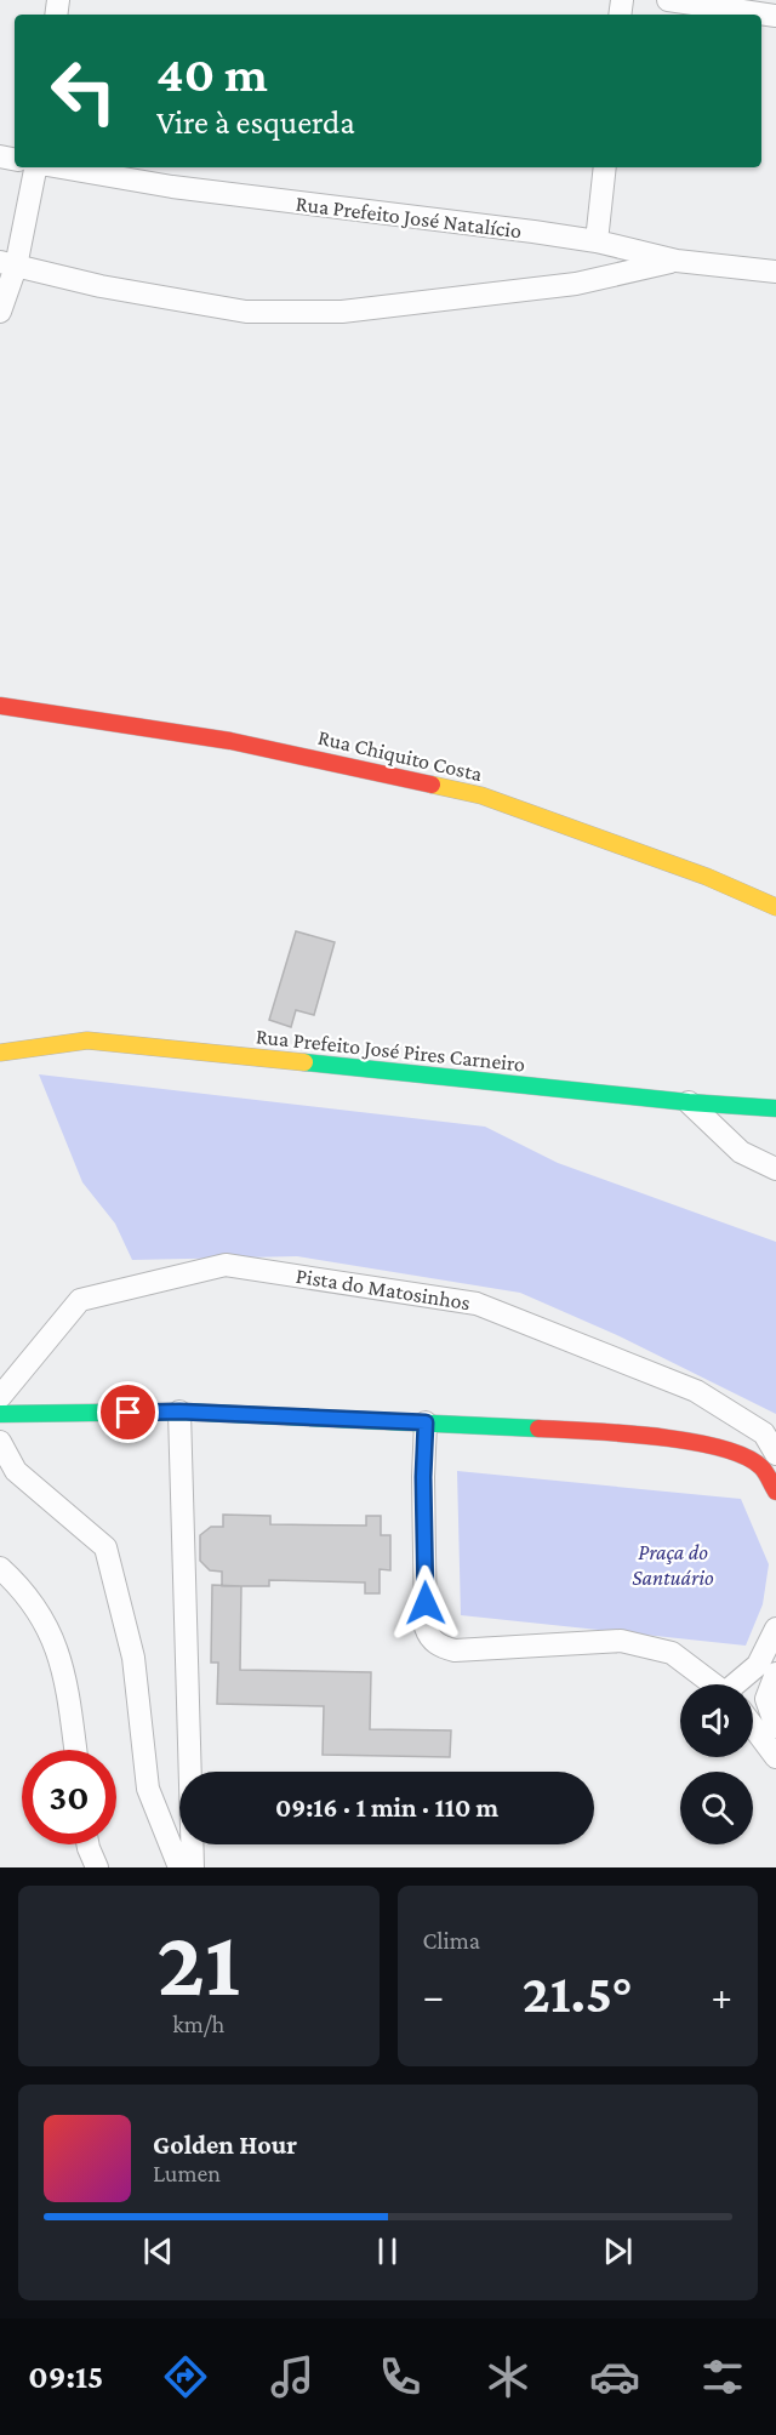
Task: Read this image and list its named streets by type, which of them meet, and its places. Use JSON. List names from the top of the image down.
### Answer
{
  "streets": {
    "street": [
      "Rua Prefeito José Natalício",
      "Rua Chiquito Costa",
      "Rua Prefeito José Pires Carneiro",
      "Pista do Matosinhos"
    ]
  },
  "parks": ["Praça do Santuário"],
  "page": {
    "turn": ["40 m", "Vire à esquerda"],
    "limit": "30",
    "trip": "09:16 · 1 min · 110 m",
    "tile": [
      ["21", "km/h"],
      "Clima"
    ],
    "heat": ["−", "21.5°", "+"],
    "song": ["Golden Hour", "Lumen"],
    "tabs": "09:15"
  }
}
